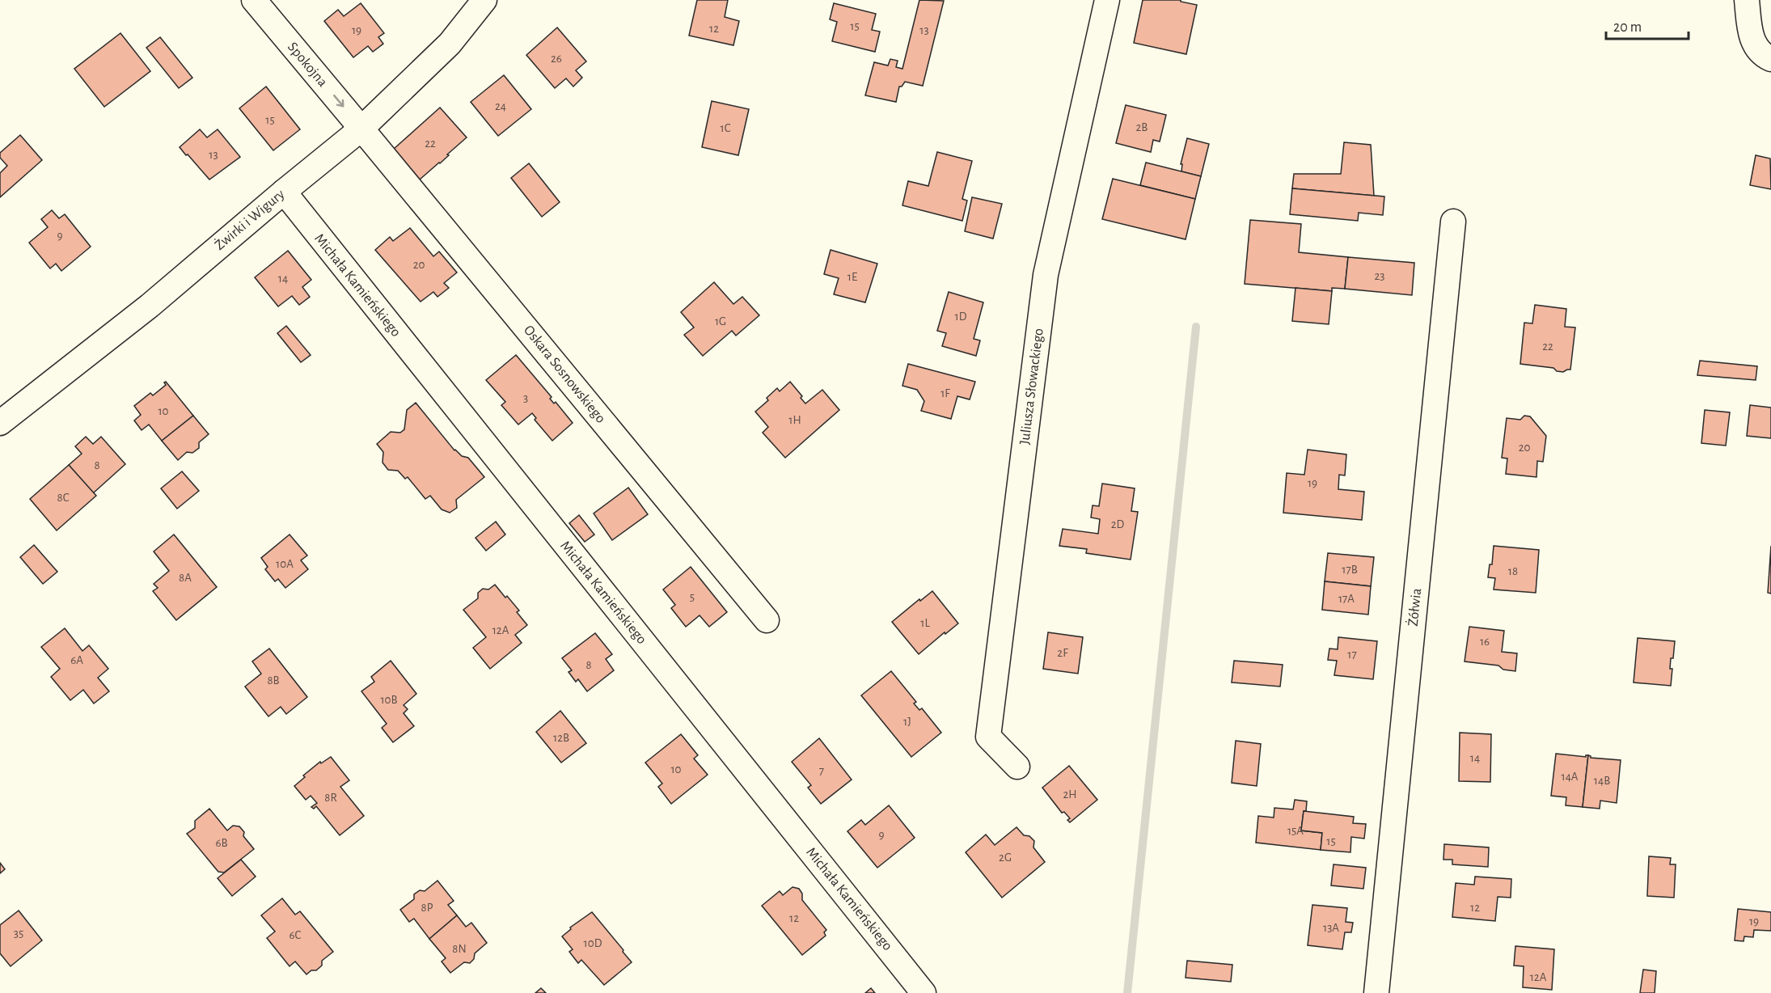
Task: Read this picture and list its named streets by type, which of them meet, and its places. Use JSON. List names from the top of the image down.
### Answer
{
  "streets": {
    "street": [
      "Spokojna",
      "Żwirki i Wigury",
      "Michała Kamieńskiego",
      "Oskara Sosnowskiego",
      "Juliusza Słowackiego",
      "Żółwia"
    ]
  },
  "crossings": [
    ["Spokojna", "Żwirki i Wigury"],
    ["Spokojna", "Oskara Sosnowskiego"],
    ["Żwirki i Wigury", "Michała Kamieńskiego"],
    ["Żwirki i Wigury", "Oskara Sosnowskiego"]
  ],
  "one_way": ["Spokojna"],
  "house_numbers": [
    "15",
    "12",
    "19",
    "13",
    "26",
    "24",
    "15",
    "2B",
    "1C",
    "22",
    "13",
    "9",
    "20",
    "23",
    "1E",
    "14",
    "1D",
    "1G",
    "22",
    "1F",
    "3",
    "10",
    "1H",
    "20",
    "8",
    "19",
    "8C",
    "2D",
    "10A",
    "17B",
    "18",
    "8A",
    "5",
    "17A",
    "1L",
    "12A",
    "16",
    "2F",
    "17",
    "6A",
    "8",
    "8B",
    "10B",
    "1J",
    "12B",
    "14",
    "10",
    "7",
    "14A",
    "14B",
    "2H",
    "8R",
    "15A",
    "9",
    "15",
    "6B",
    "2G",
    "8P",
    "12",
    "12",
    "19",
    "13A",
    "35",
    "6C",
    "10D",
    "8N",
    "12A"
  ],
  "scale_bar": "20 m"
}
